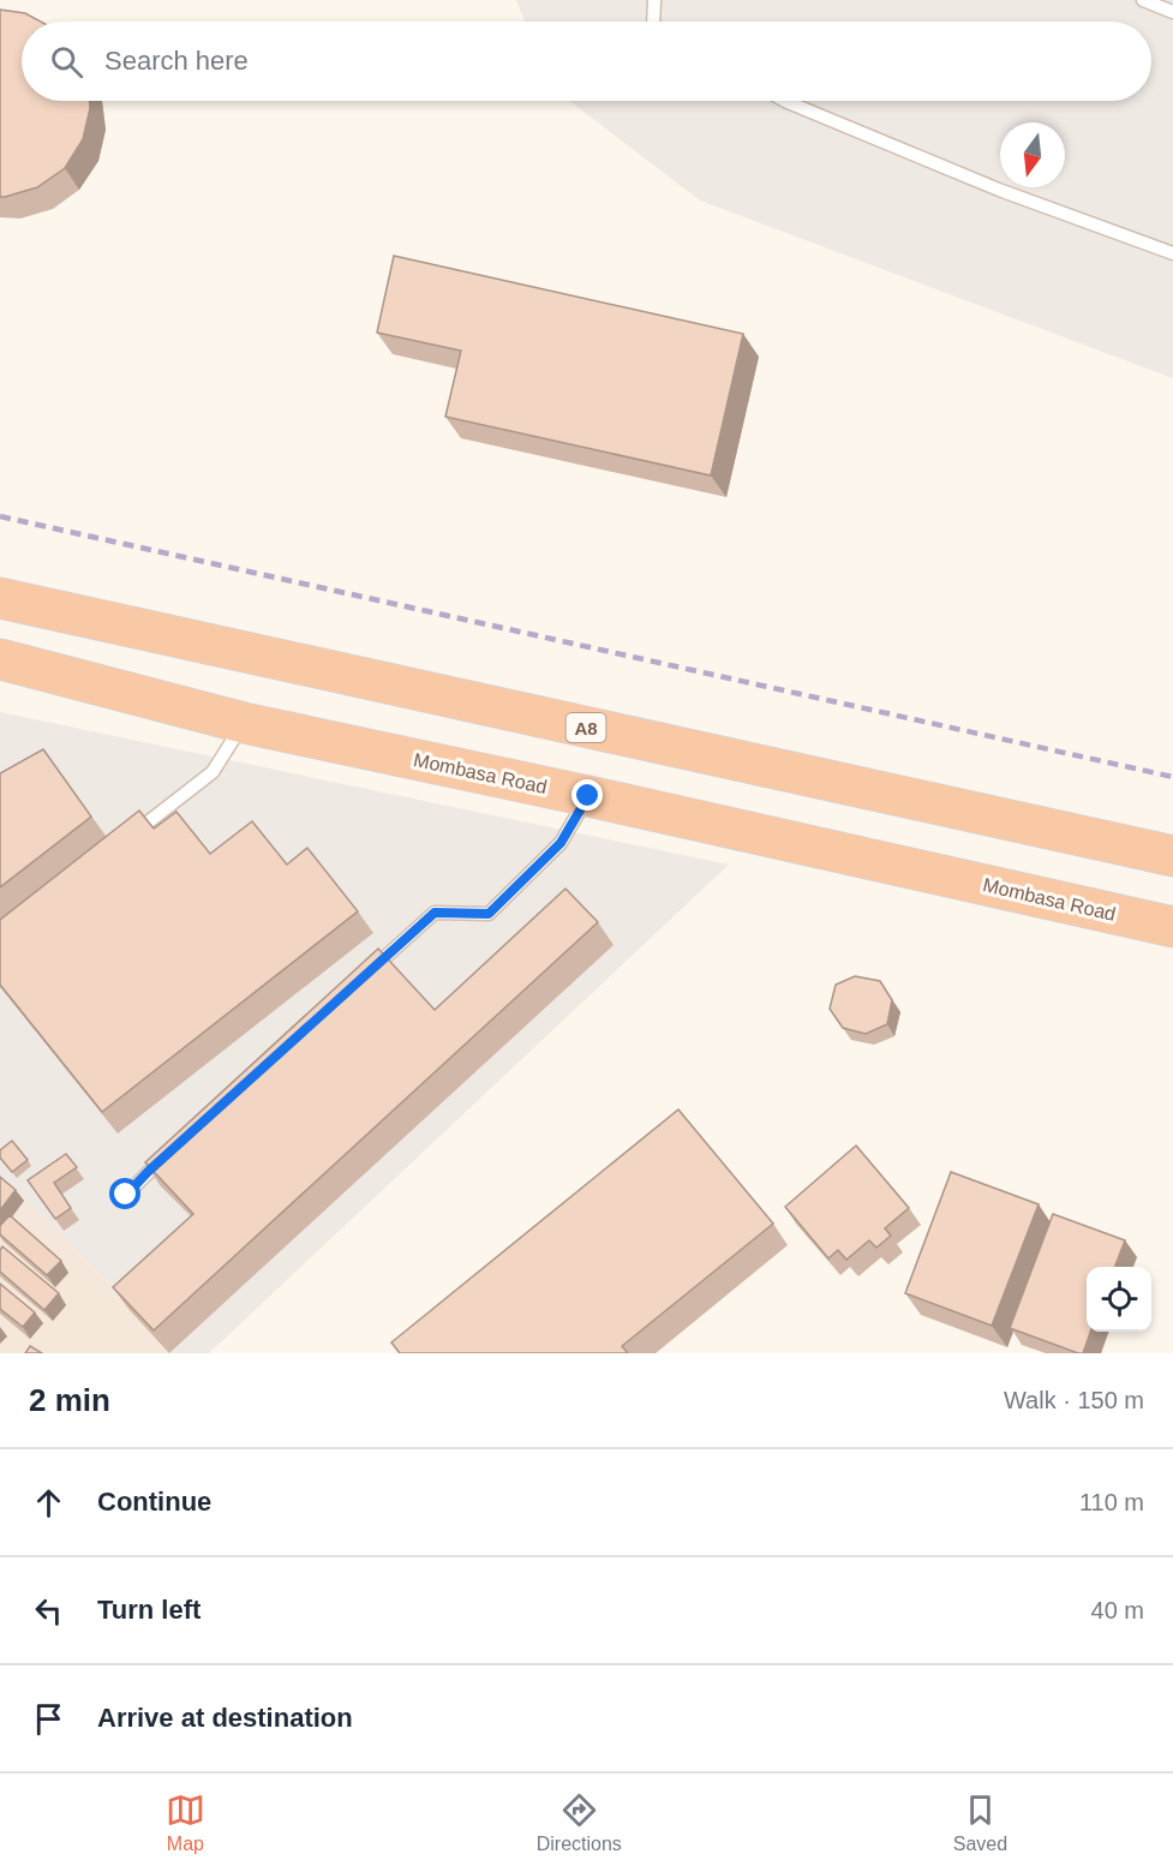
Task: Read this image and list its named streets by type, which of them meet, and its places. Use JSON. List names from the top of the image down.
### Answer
{
  "streets": {
    "highway": ["A8", "Mombasa Road"]
  },
  "north": "bottom",
  "page": {
    "search": "Search here",
    "heading": ["2 min", "Walk · 150 m"],
    "list": [
      ["Continue", "110 m"],
      ["Turn left", "40 m"],
      "Arrive at destination"
    ],
    "nav": ["Map", "Directions", "Saved"]
  }
}
